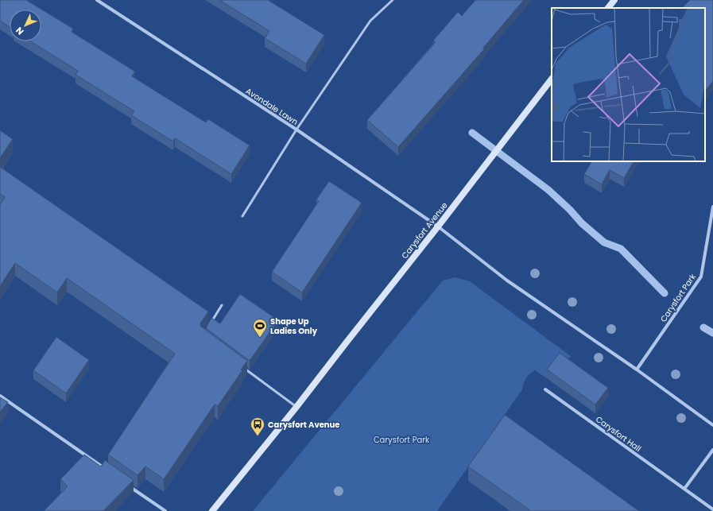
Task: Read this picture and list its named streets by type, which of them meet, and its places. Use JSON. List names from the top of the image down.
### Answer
{
  "streets": {
    "main road": ["Carysfort Avenue"],
    "street": ["Avondale Lawn", "Carysfort Park", "Carysfort Hall"]
  },
  "crossings": [
    ["Avondale Lawn", "Carysfort Avenue"]
  ],
  "parks": ["Carysfort Park"],
  "places": {
    "sports": ["Shape Up Ladies Only"],
    "bus stop": ["Carysfort Avenue"]
  },
  "north": "bottom left"
}
